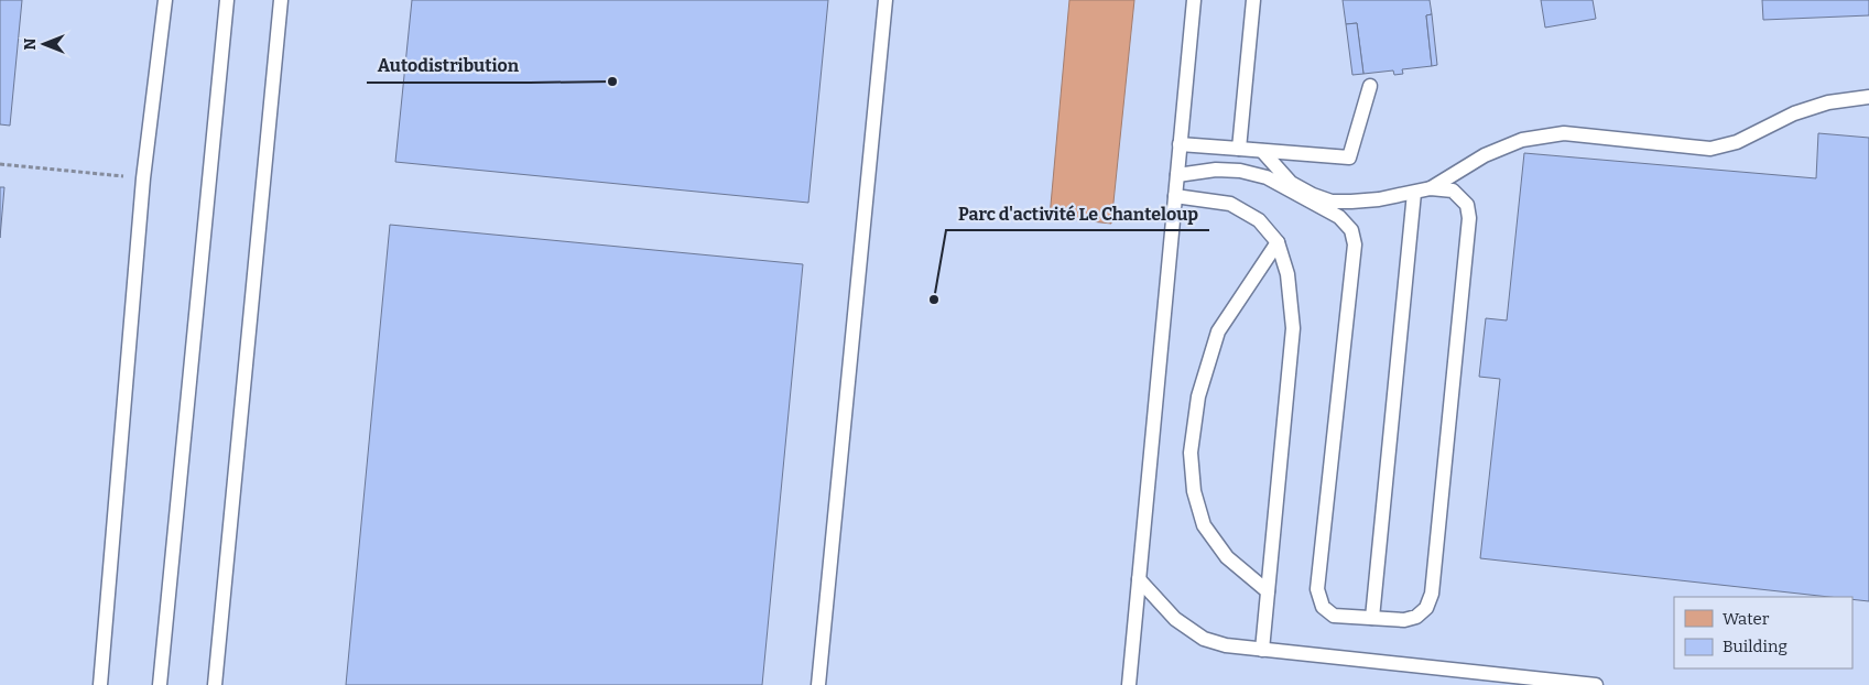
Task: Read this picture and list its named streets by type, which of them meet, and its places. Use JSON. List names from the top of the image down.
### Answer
{
  "places": ["Autodistribution", "Parc d'activité Le Chanteloup"],
  "legend": ["Water", "Building"],
  "north": "left"
}
